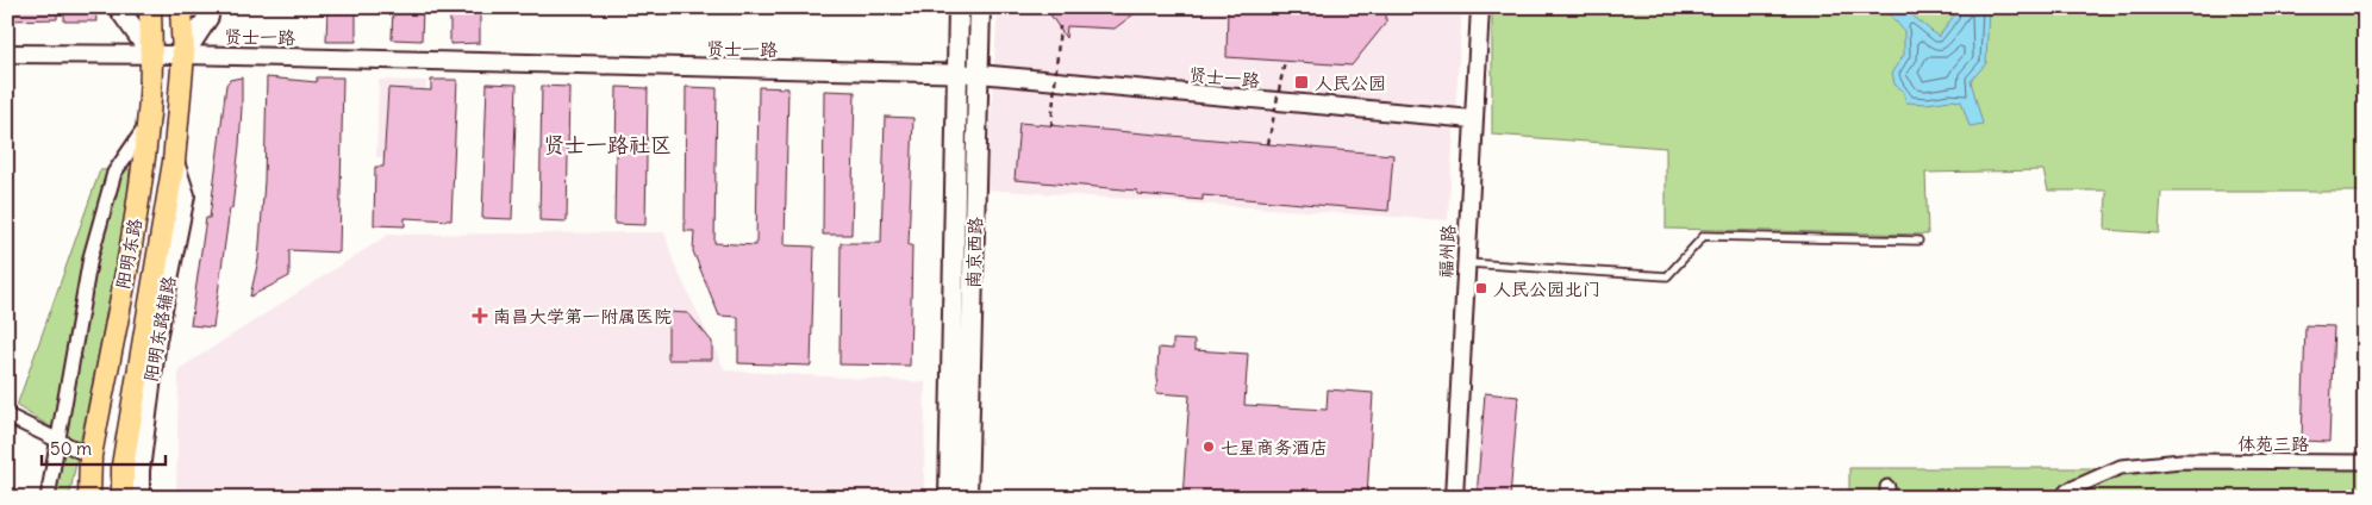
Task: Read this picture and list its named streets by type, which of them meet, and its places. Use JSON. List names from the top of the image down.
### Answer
{
  "streets": {
    "main road": ["南京西路", "阳明东路", "阳明东路辅路"],
    "street": ["贤士一路", "福州路", "体苑三路"]
  },
  "crossings": [
    ["贤士一路", "福州路"],
    ["贤士一路", "南京西路"],
    ["贤士一路", "阳明东路"],
    ["阳明东路", "阳明东路辅路"]
  ],
  "districts": ["贤士一路社区"],
  "places": {
    "transit": ["人民公园", "人民公园北门"],
    "health": ["南昌大学第一附属医院"],
    "other": ["七星商务酒店"]
  },
  "scale_bar": "50 m"
}
